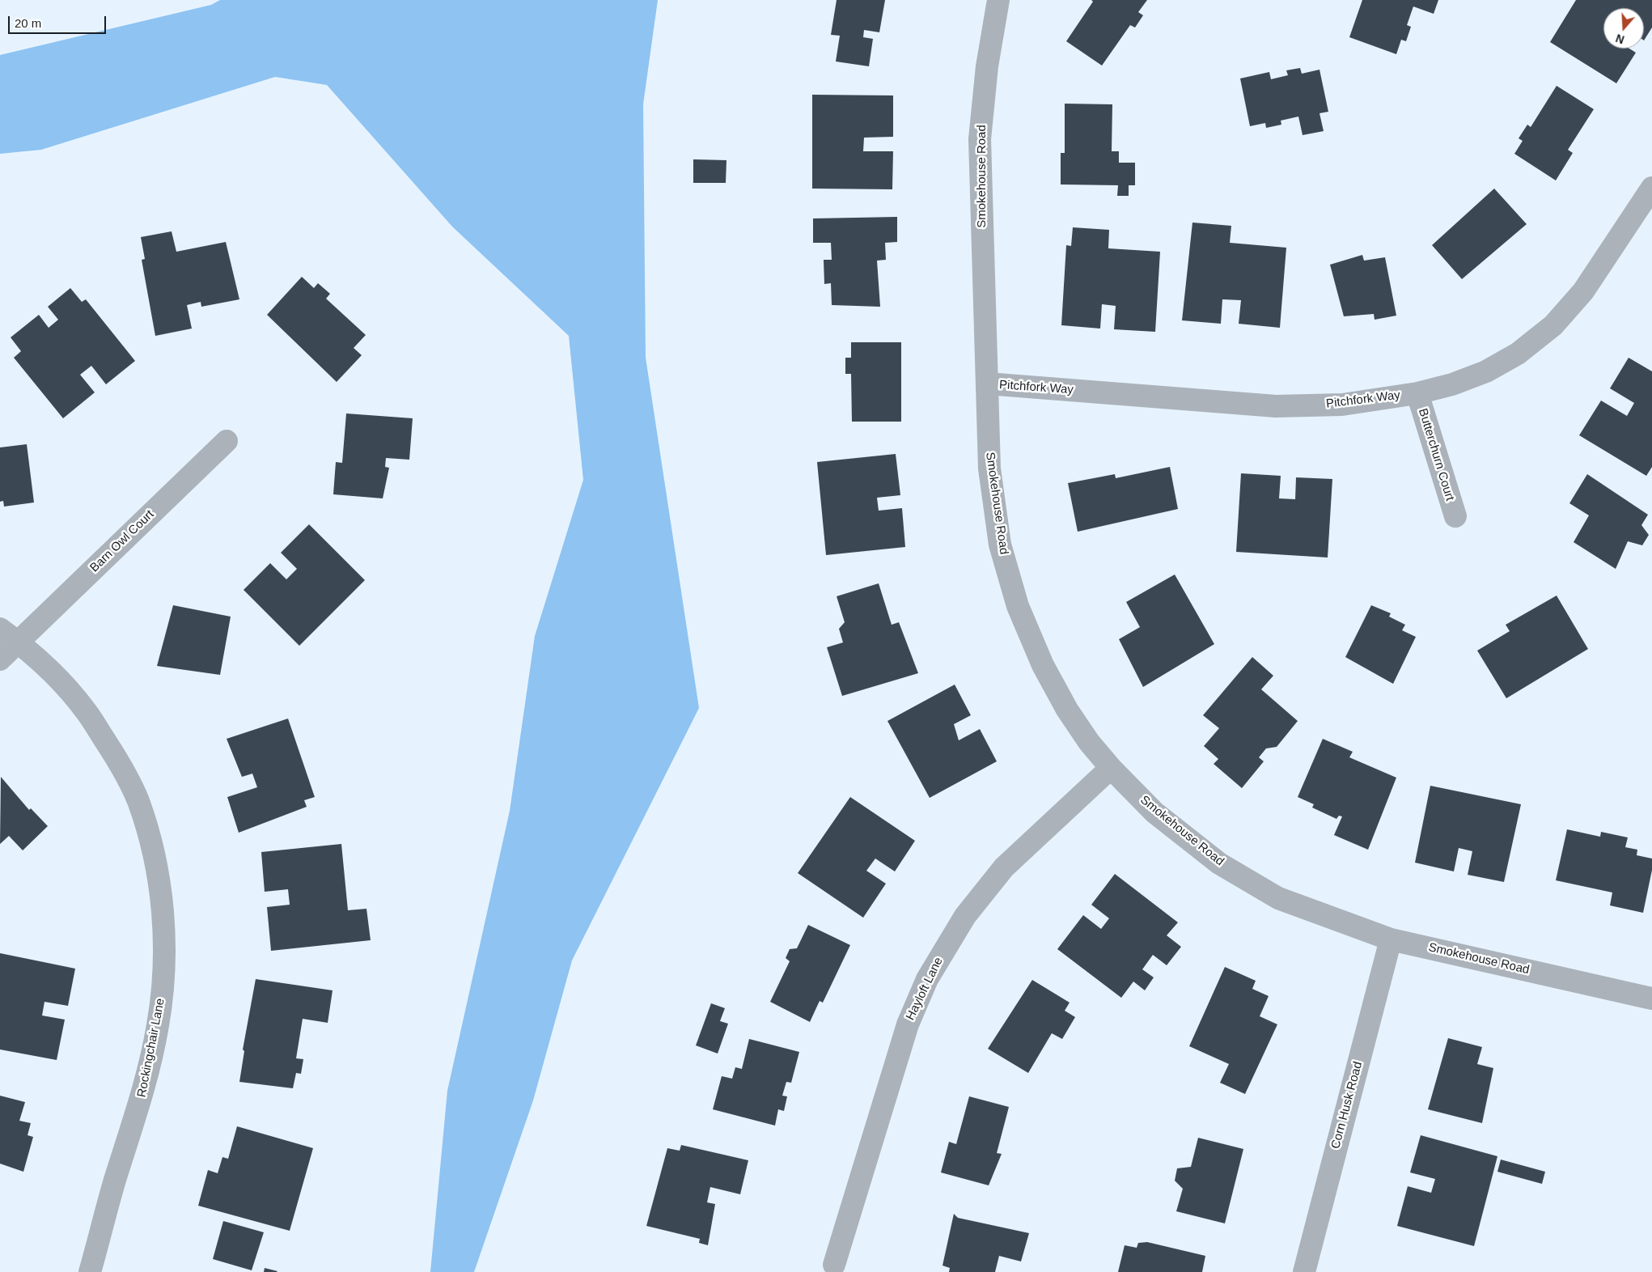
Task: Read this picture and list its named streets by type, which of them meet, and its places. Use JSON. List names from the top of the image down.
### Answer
{
  "streets": {
    "street": [
      "Smokehouse Road",
      "Pitchfork Way",
      "Butterchurn Court",
      "Barn Owl Court",
      "Hayloft Lane",
      "Rockingchair Lane",
      "Corn Husk Road"
    ]
  },
  "crossings": [
    ["Smokehouse Road", "Pitchfork Way"],
    ["Smokehouse Road", "Hayloft Lane"],
    ["Smokehouse Road", "Corn Husk Road"],
    ["Pitchfork Way", "Butterchurn Court"],
    ["Barn Owl Court", "Rockingchair Lane"]
  ],
  "scale_bar": "20 m",
  "north": "bottom"
}
